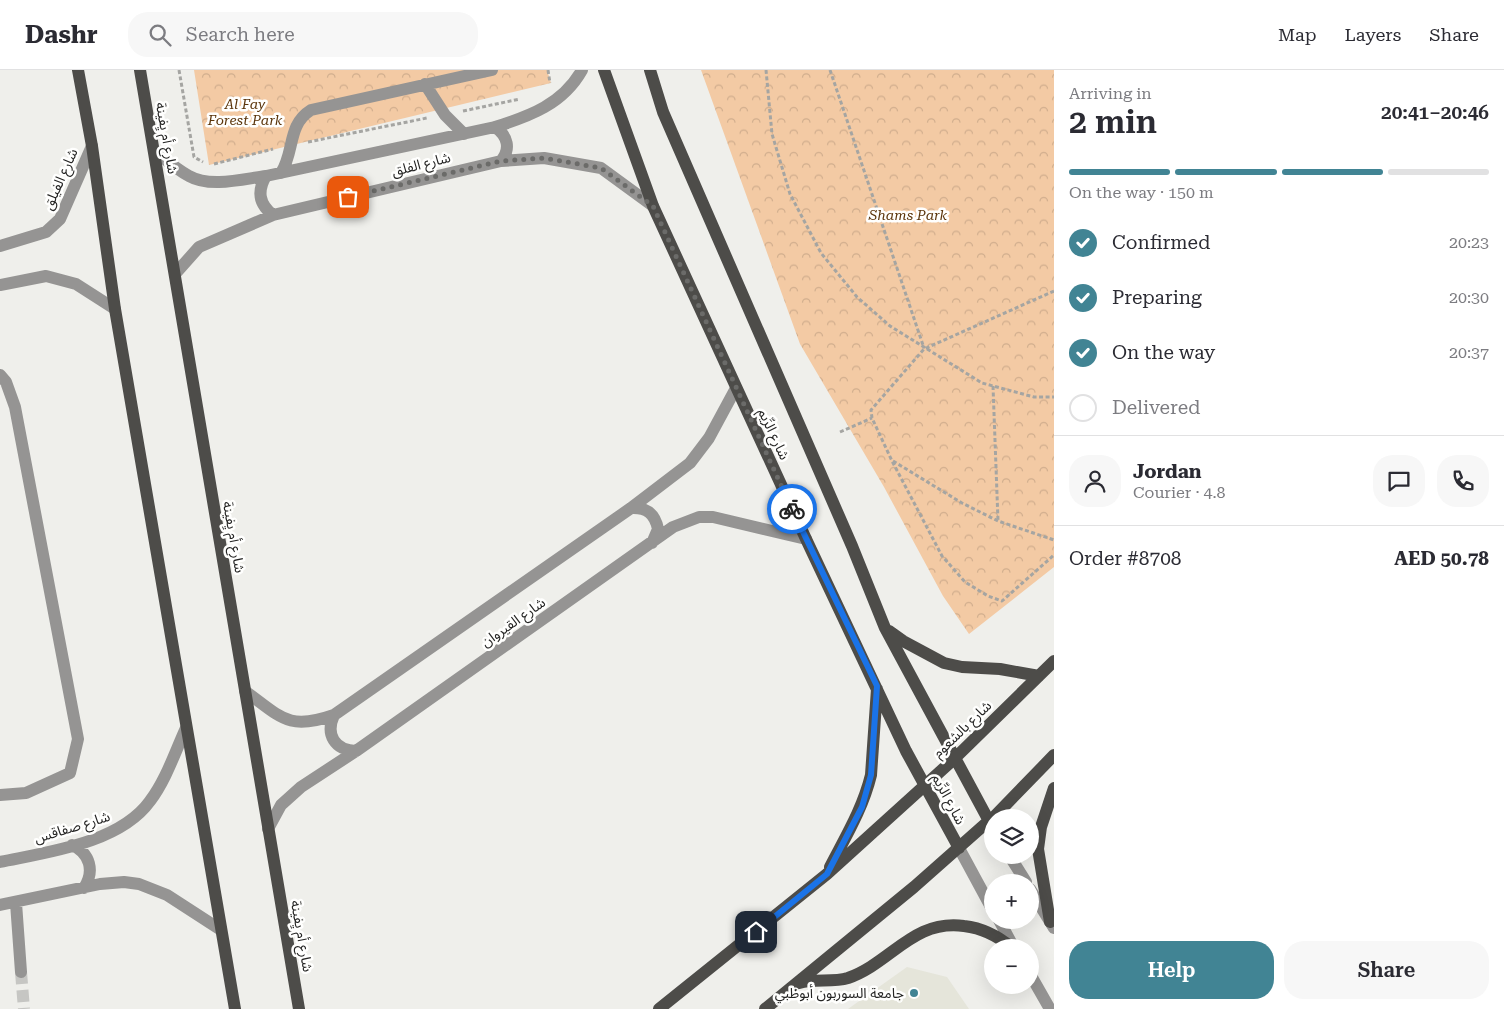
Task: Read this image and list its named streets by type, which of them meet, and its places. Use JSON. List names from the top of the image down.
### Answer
{
  "streets": {
    "main road": ["شارع أم يِفينة", "شارع الرِّيم", "شارع بالشعوم"],
    "street": [
      "شارع الفلق",
      "شارع الفيلق",
      "شارع القيروان",
      "شارع صفاقس"
    ]
  },
  "crossings": [
    ["شارع أم يِفينة", "شارع الفلق"],
    ["شارع أم يِفينة", "شارع القيروان"],
    ["شارع الفلق", "شارع الرِّيم"],
    ["شارع الرِّيم", "شارع القيروان"],
    ["شارع الرِّيم", "شارع بالشعوم"]
  ],
  "parks": ["Al Fay Forest Park", "Shams Park"],
  "places": ["جامعة السوربون أبوظبي"],
  "page": {
    "header": "Dashr",
    "search": "Search here",
    "nav": ["Map", "Layers", "Share"],
    "heading": ["2 min", "Arriving in", "20:41–20:46"],
    "panel": [
      "Jordan",
      "Courier · 4.8",
      "Order #8708",
      "AED 50.78"
    ],
    "bar": "On the way · 150 m",
    "list": [
      ["Confirmed", "20:23"],
      ["Preparing", "20:30"],
      ["On the way", "20:37"],
      "Delivered"
    ],
    "map_buttons": ["+", "−"],
    "buttons": ["Help", "Share"]
  }
}
